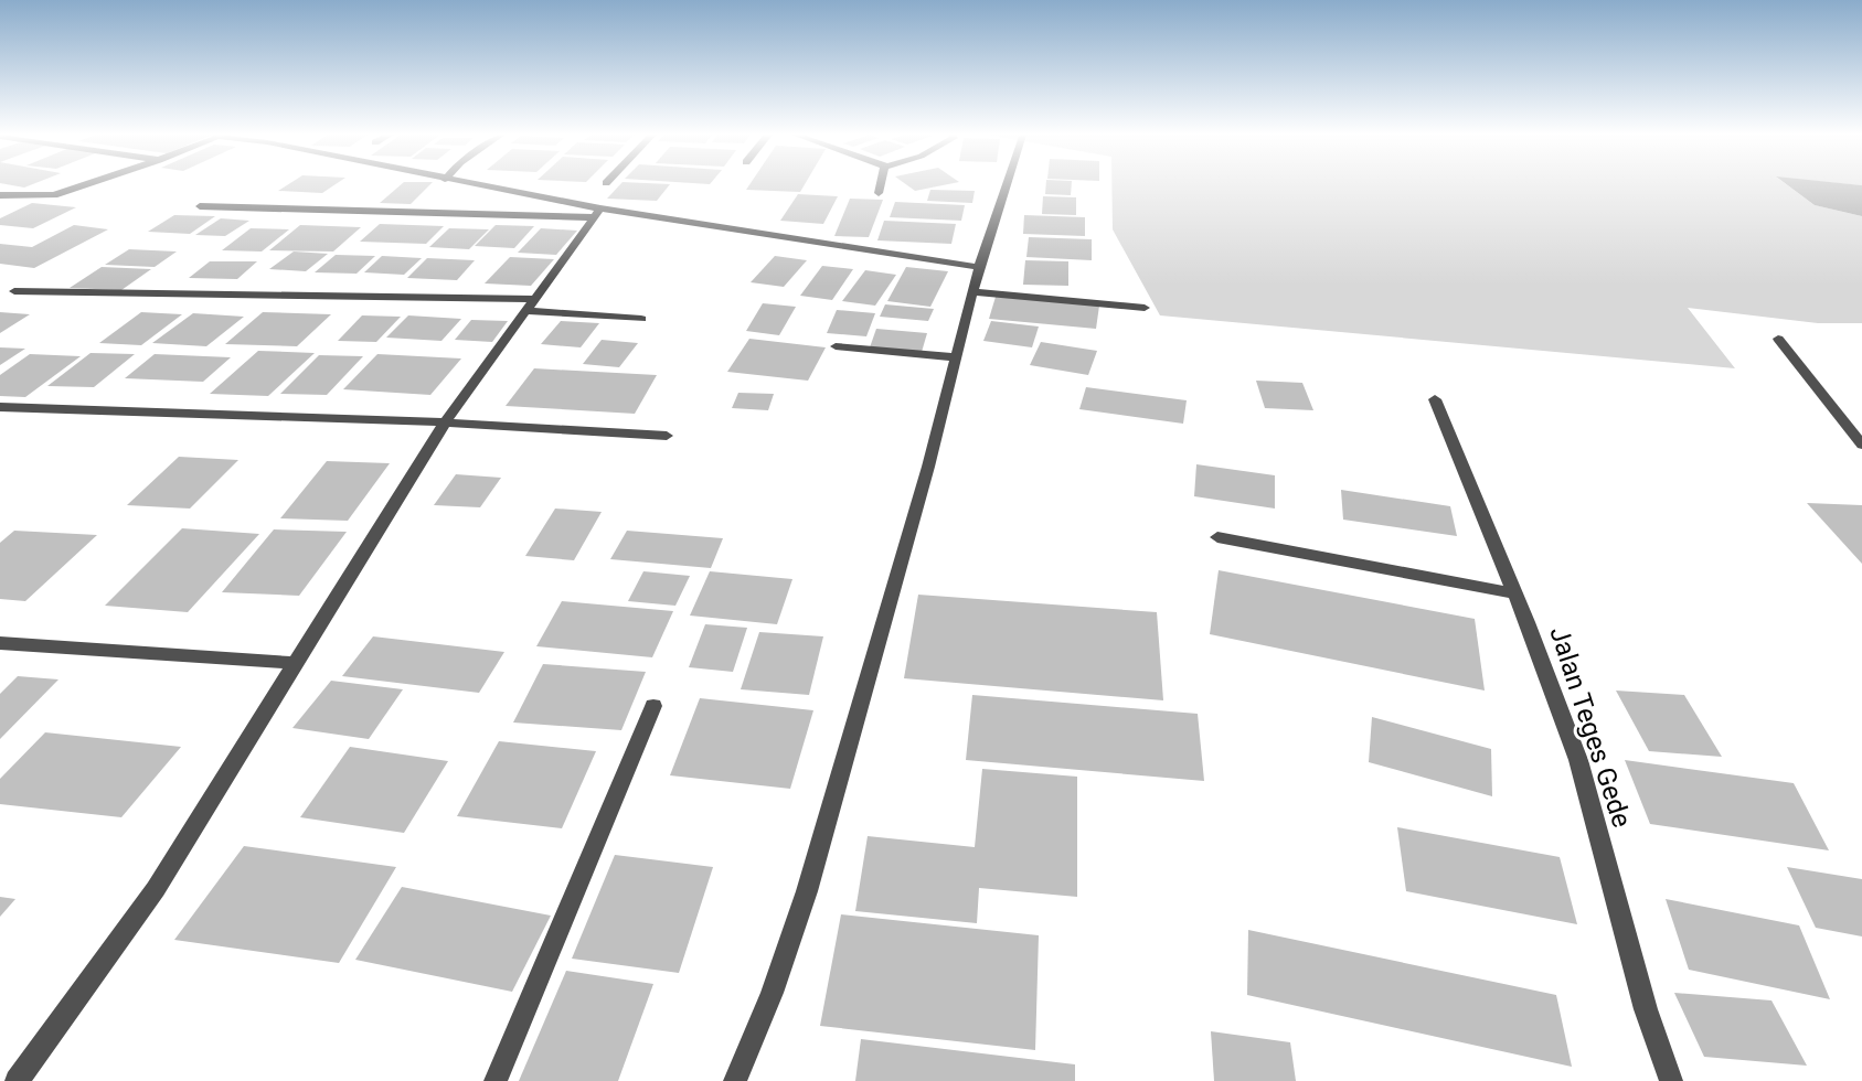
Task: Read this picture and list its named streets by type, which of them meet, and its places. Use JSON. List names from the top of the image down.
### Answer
{
  "streets": {
    "street": ["Jalan Teges Gede"]
  }
}
